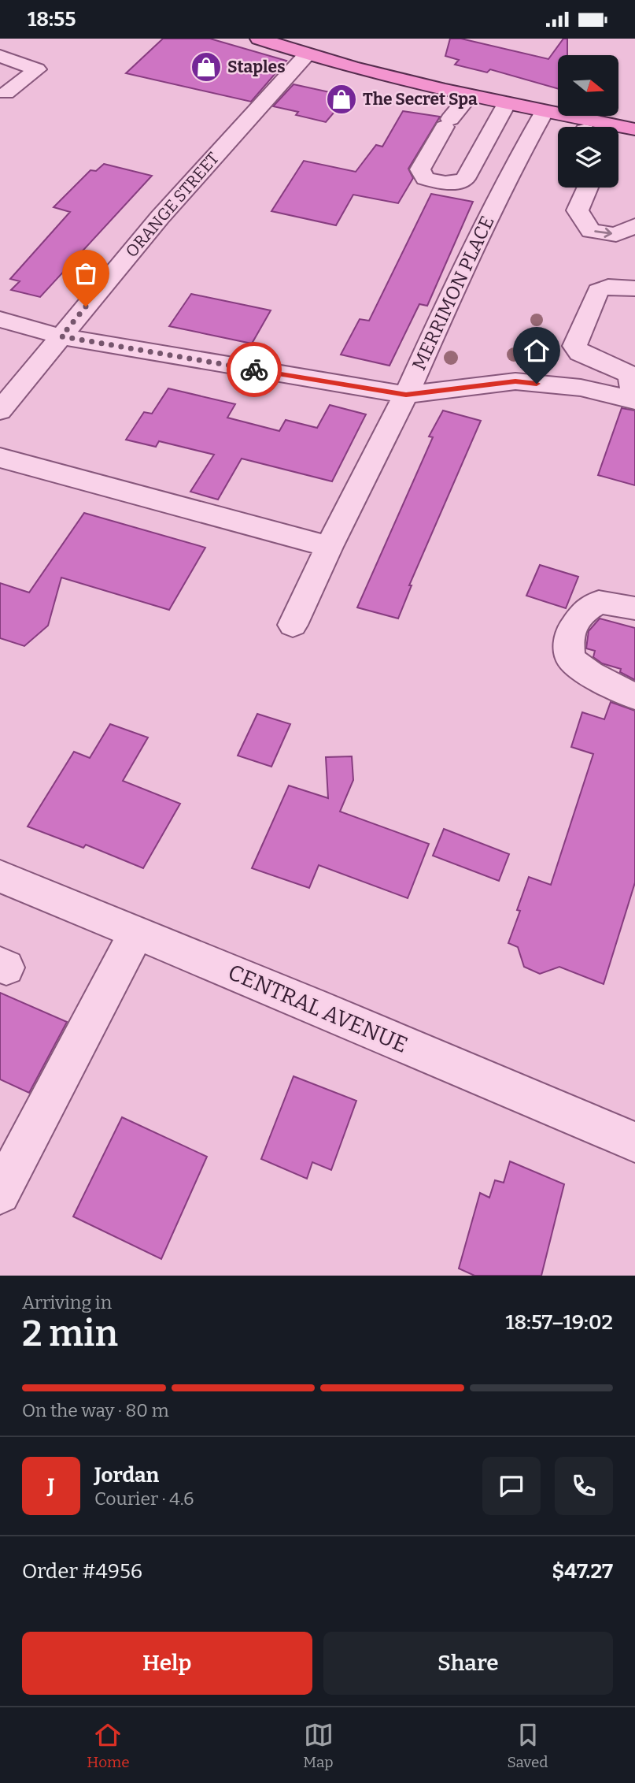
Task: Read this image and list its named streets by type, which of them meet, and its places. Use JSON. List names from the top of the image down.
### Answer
{
  "streets": {
    "street": ["ORANGE STREET", "MERRIMON PLACE", "CENTRAL AVENUE"]
  },
  "places": {
    "shop": ["Staples", "The Secret Spa"]
  },
  "north": "right",
  "page": {
    "status": "18:55",
    "heading": ["2 min", "Arriving in", "18:57–19:02"],
    "panel": [
      "Jordan",
      "Courier · 4.6",
      "Order #4956",
      "$47.27"
    ],
    "bar": "On the way · 80 m",
    "round": "J",
    "buttons": ["Help", "Share"],
    "tabs": ["Home", "Map", "Saved"]
  }
}
